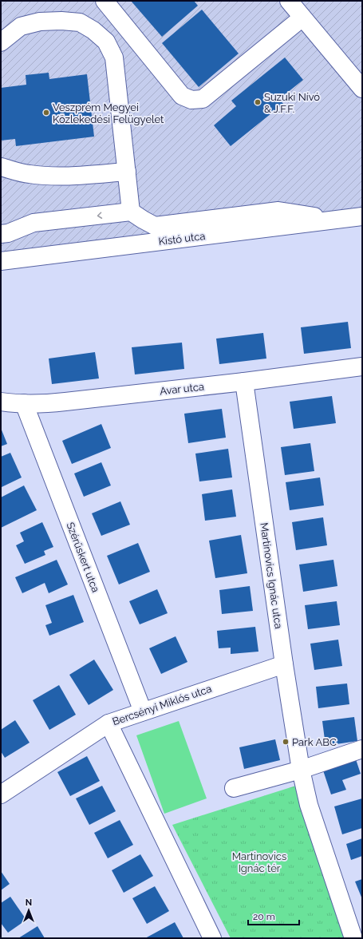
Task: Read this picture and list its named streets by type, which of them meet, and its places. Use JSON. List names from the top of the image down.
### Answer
{
  "streets": {
    "street": [
      "Kistó utca",
      "Avar utca",
      "Szérűskert utca",
      "Martinovics Ignác utca",
      "Bercsényi Miklós utca"
    ]
  },
  "crossings": [
    ["Avar utca", "Szérűskert utca"],
    ["Avar utca", "Martinovics Ignác utca"],
    ["Szérűskert utca", "Bercsényi Miklós utca"],
    ["Martinovics Ignác utca", "Bercsényi Miklós utca"]
  ],
  "parks": ["Martinovics Ignác tér"],
  "places": ["Suzuki Nívó & J.F.F.", "Veszprém Megyei Közlekedési Felügyelet", "Park ABC"],
  "scale_bar": "20 m",
  "north": "top"
}
